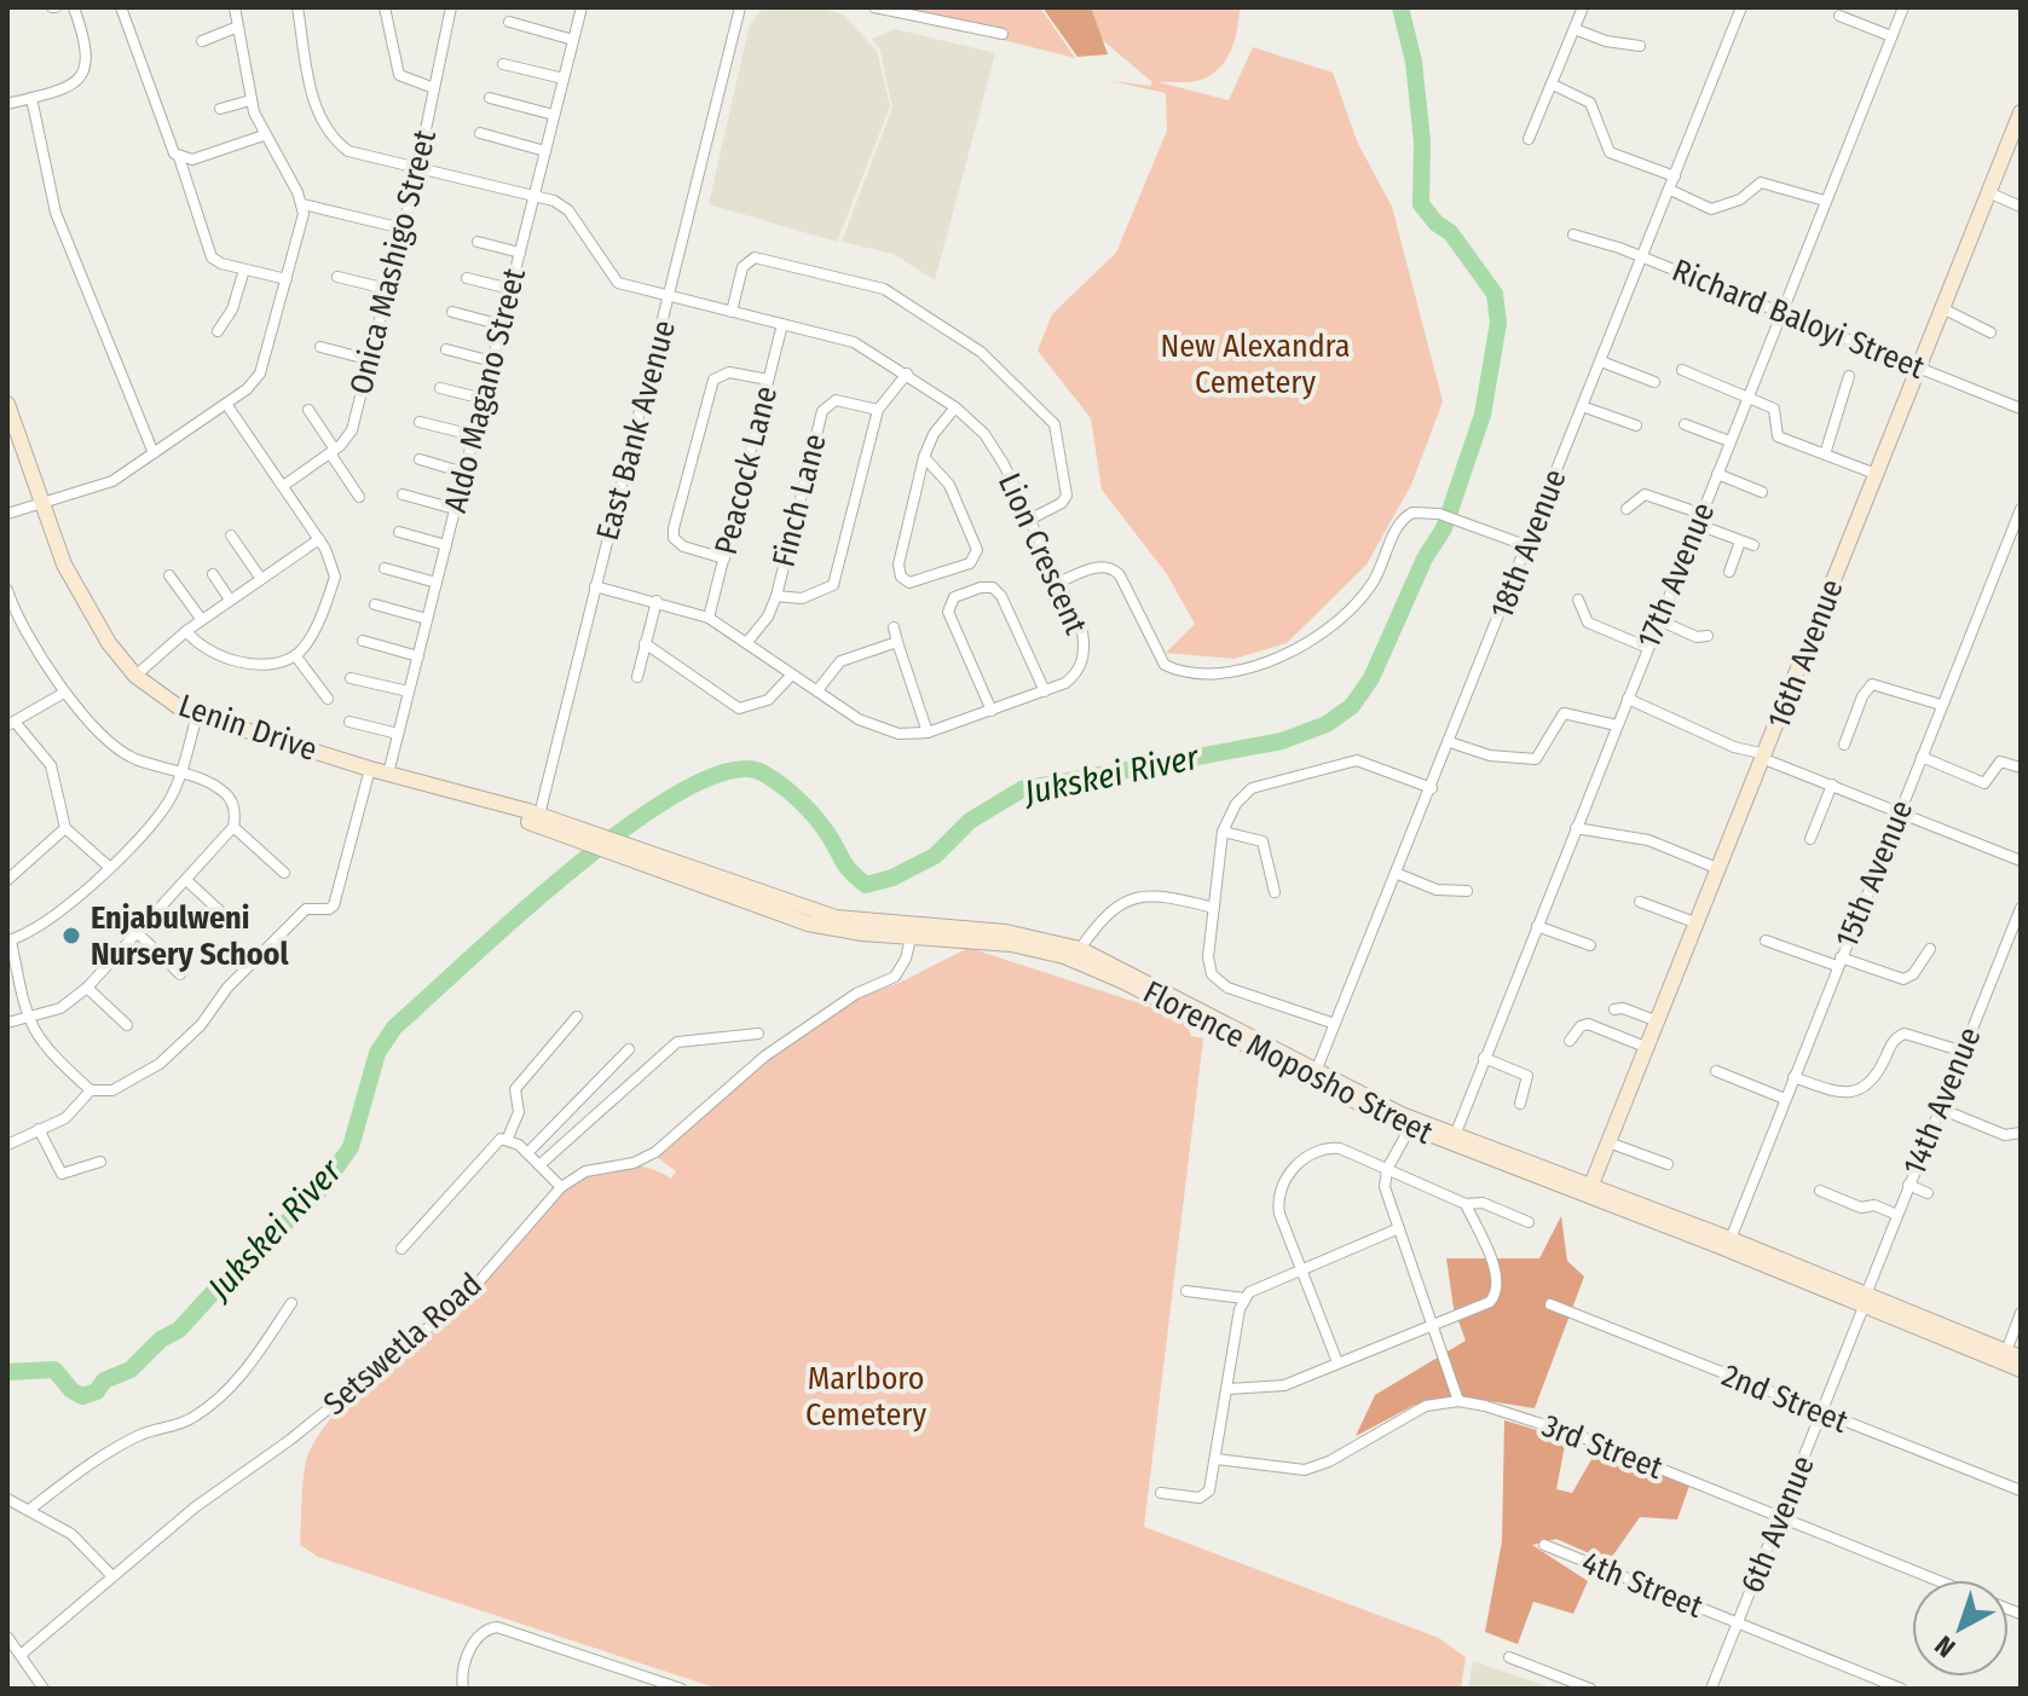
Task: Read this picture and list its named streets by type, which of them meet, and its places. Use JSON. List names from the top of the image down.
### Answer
{
  "streets": {
    "street": [
      "Onica Mashigo Street",
      "Richard Baloyi Street",
      "Aldo Magano Street",
      "East Bank Avenue",
      "Peacock Lane",
      "Finch Lane",
      "18th Avenue",
      "Lion Crescent",
      "17th Avenue",
      "16th Avenue",
      "Lenin Drive",
      "15th Avenue",
      "Florence Moposho Street",
      "14th Avenue",
      "Setswetla Road",
      "2nd Street",
      "3rd Street",
      "6th Avenue",
      "4th Street"
    ]
  },
  "crossings": [
    ["Onica Mashigo Street", "Lion Crescent"],
    ["Richard Baloyi Street", "18th Avenue"],
    ["Richard Baloyi Street", "17th Avenue"],
    ["Richard Baloyi Street", "16th Avenue"],
    ["Aldo Magano Street", "Lion Crescent"],
    ["Aldo Magano Street", "Lenin Drive"],
    ["East Bank Avenue", "Lion Crescent"],
    ["East Bank Avenue", "Lenin Drive"],
    ["East Bank Avenue", "Florence Moposho Street"],
    ["Peacock Lane", "Lion Crescent"],
    ["Finch Lane", "Lion Crescent"],
    ["18th Avenue", "Florence Moposho Street"],
    ["17th Avenue", "Florence Moposho Street"],
    ["16th Avenue", "Florence Moposho Street"],
    ["Lenin Drive", "Florence Moposho Street"],
    ["15th Avenue", "Florence Moposho Street"],
    ["Florence Moposho Street", "14th Avenue"],
    ["Florence Moposho Street", "Setswetla Road"],
    ["Florence Moposho Street", "6th Avenue"],
    ["14th Avenue", "6th Avenue"],
    ["2nd Street", "6th Avenue"],
    ["3rd Street", "6th Avenue"],
    ["6th Avenue", "4th Street"]
  ],
  "water": ["Jukskei River"],
  "parks": ["New Alexandra Cemetery", "Marlboro Cemetery"],
  "places": ["Enjabulweni Nursery School"],
  "north": "bottom left"
}
